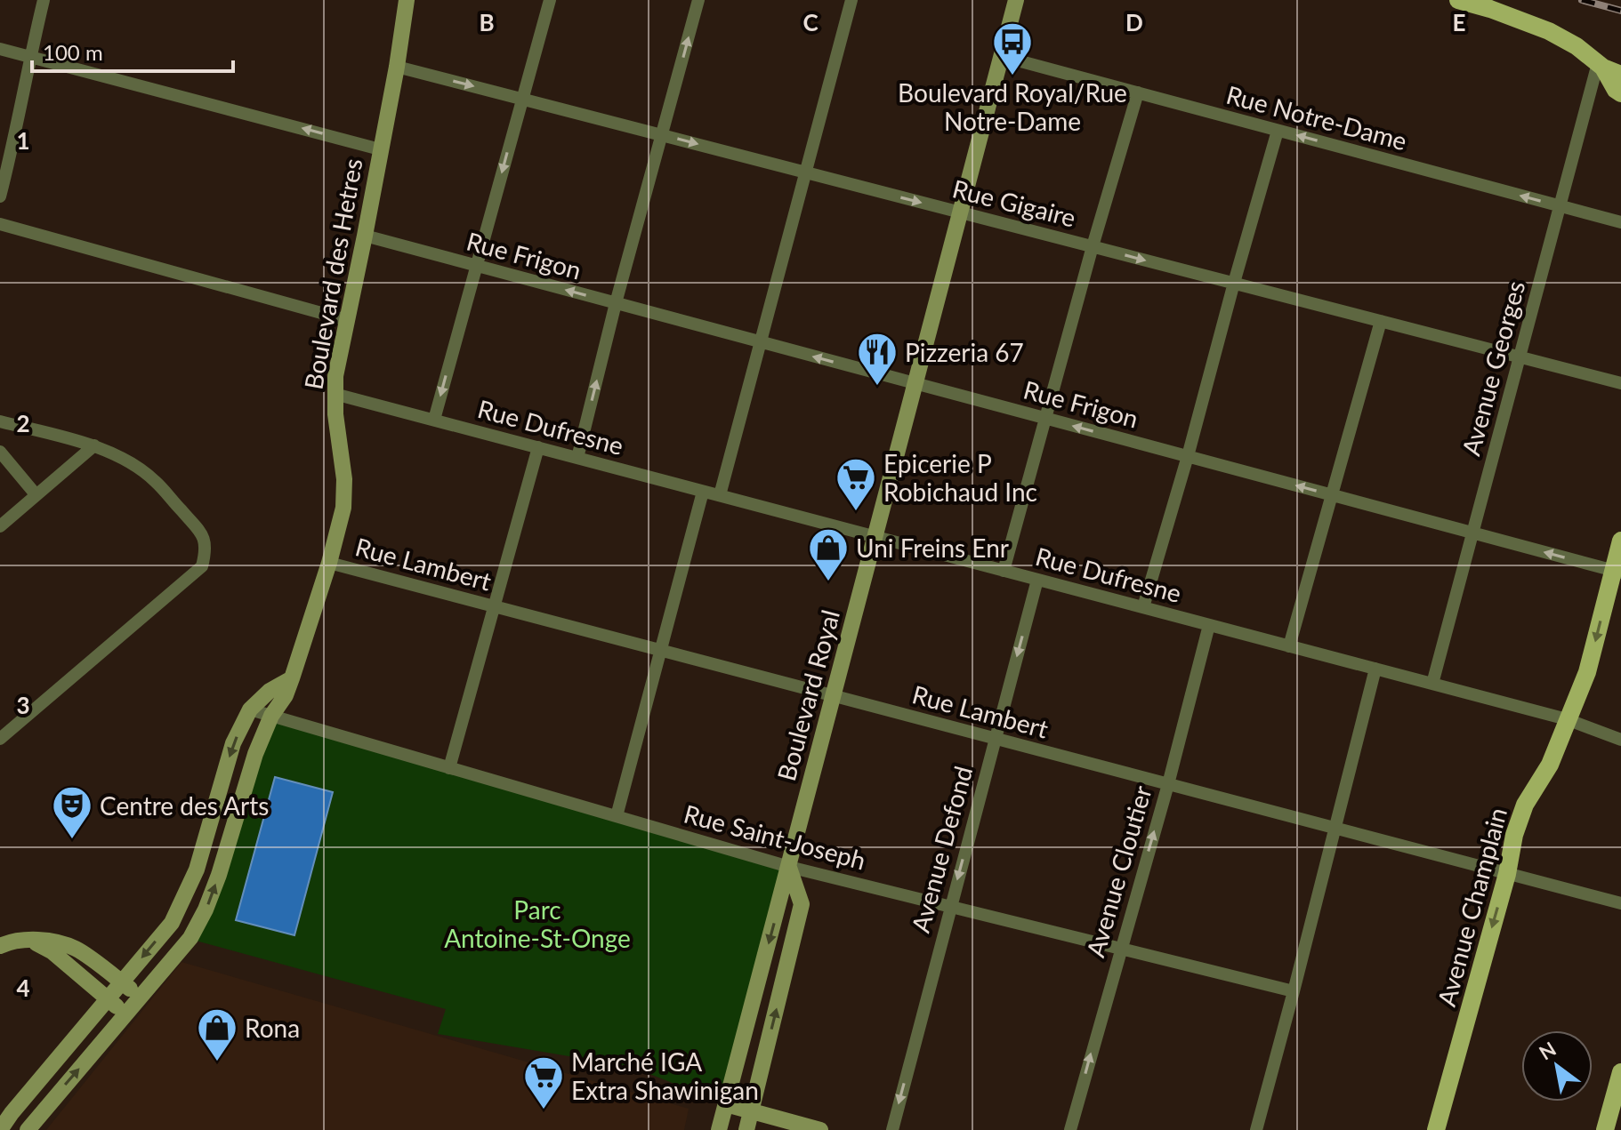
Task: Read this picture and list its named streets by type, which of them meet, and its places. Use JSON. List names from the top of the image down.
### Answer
{
  "streets": {
    "main road": ["Avenue Champlain"],
    "street": [
      "Rue Notre-Dame",
      "Rue Gigaire",
      "Rue Frigon",
      "Boulevard des Hetres",
      "Avenue Georges",
      "Rue Dufresne",
      "Rue Lambert",
      "Boulevard Royal",
      "Rue Saint-Joseph",
      "Avenue Defond",
      "Avenue Cloutier"
    ]
  },
  "crossings": [
    ["Rue Notre-Dame", "Avenue Georges"],
    ["Rue Notre-Dame", "Boulevard Royal"],
    ["Rue Gigaire", "Boulevard des Hetres"],
    ["Rue Gigaire", "Avenue Georges"],
    ["Rue Gigaire", "Boulevard Royal"],
    ["Rue Frigon", "Boulevard des Hetres"],
    ["Rue Frigon", "Avenue Georges"],
    ["Rue Frigon", "Boulevard Royal"],
    ["Rue Frigon", "Avenue Champlain"],
    ["Boulevard des Hetres", "Rue Dufresne"],
    ["Boulevard des Hetres", "Rue Lambert"],
    ["Boulevard des Hetres", "Rue Saint-Joseph"],
    ["Avenue Georges", "Rue Dufresne"],
    ["Rue Dufresne", "Boulevard Royal"],
    ["Rue Dufresne", "Avenue Defond"],
    ["Rue Dufresne", "Avenue Cloutier"],
    ["Rue Dufresne", "Avenue Champlain"],
    ["Rue Lambert", "Boulevard Royal"],
    ["Rue Lambert", "Avenue Defond"],
    ["Rue Lambert", "Avenue Cloutier"],
    ["Rue Lambert", "Avenue Champlain"],
    ["Boulevard Royal", "Rue Saint-Joseph"],
    ["Rue Saint-Joseph", "Avenue Defond"],
    ["Rue Saint-Joseph", "Avenue Cloutier"]
  ],
  "one_way": [
    "Rue Notre-Dame",
    "Rue Gigaire",
    "Rue Frigon",
    "Avenue Defond",
    "Avenue Cloutier",
    "Avenue Champlain"
  ],
  "parks": ["Parc Antoine-St-Onge"],
  "places": {
    "bus stop": ["Boulevard Royal/Rue Notre-Dame"],
    "restaurant": ["Pizzeria 67"],
    "supermarket": ["Epicerie P Robichaud Inc", "Marché IGA Extra Shawinigan"],
    "shop": ["Uni Freins Enr", "Rona"],
    "theatre": ["Centre des Arts"]
  },
  "scale_bar": "100 m",
  "north": "top left",
  "grid": {
    "columns": [
      "B",
      "C",
      "D",
      "E"
    ],
    "rows": [
      "1",
      "2",
      "3",
      "4"
    ]
  }
}
